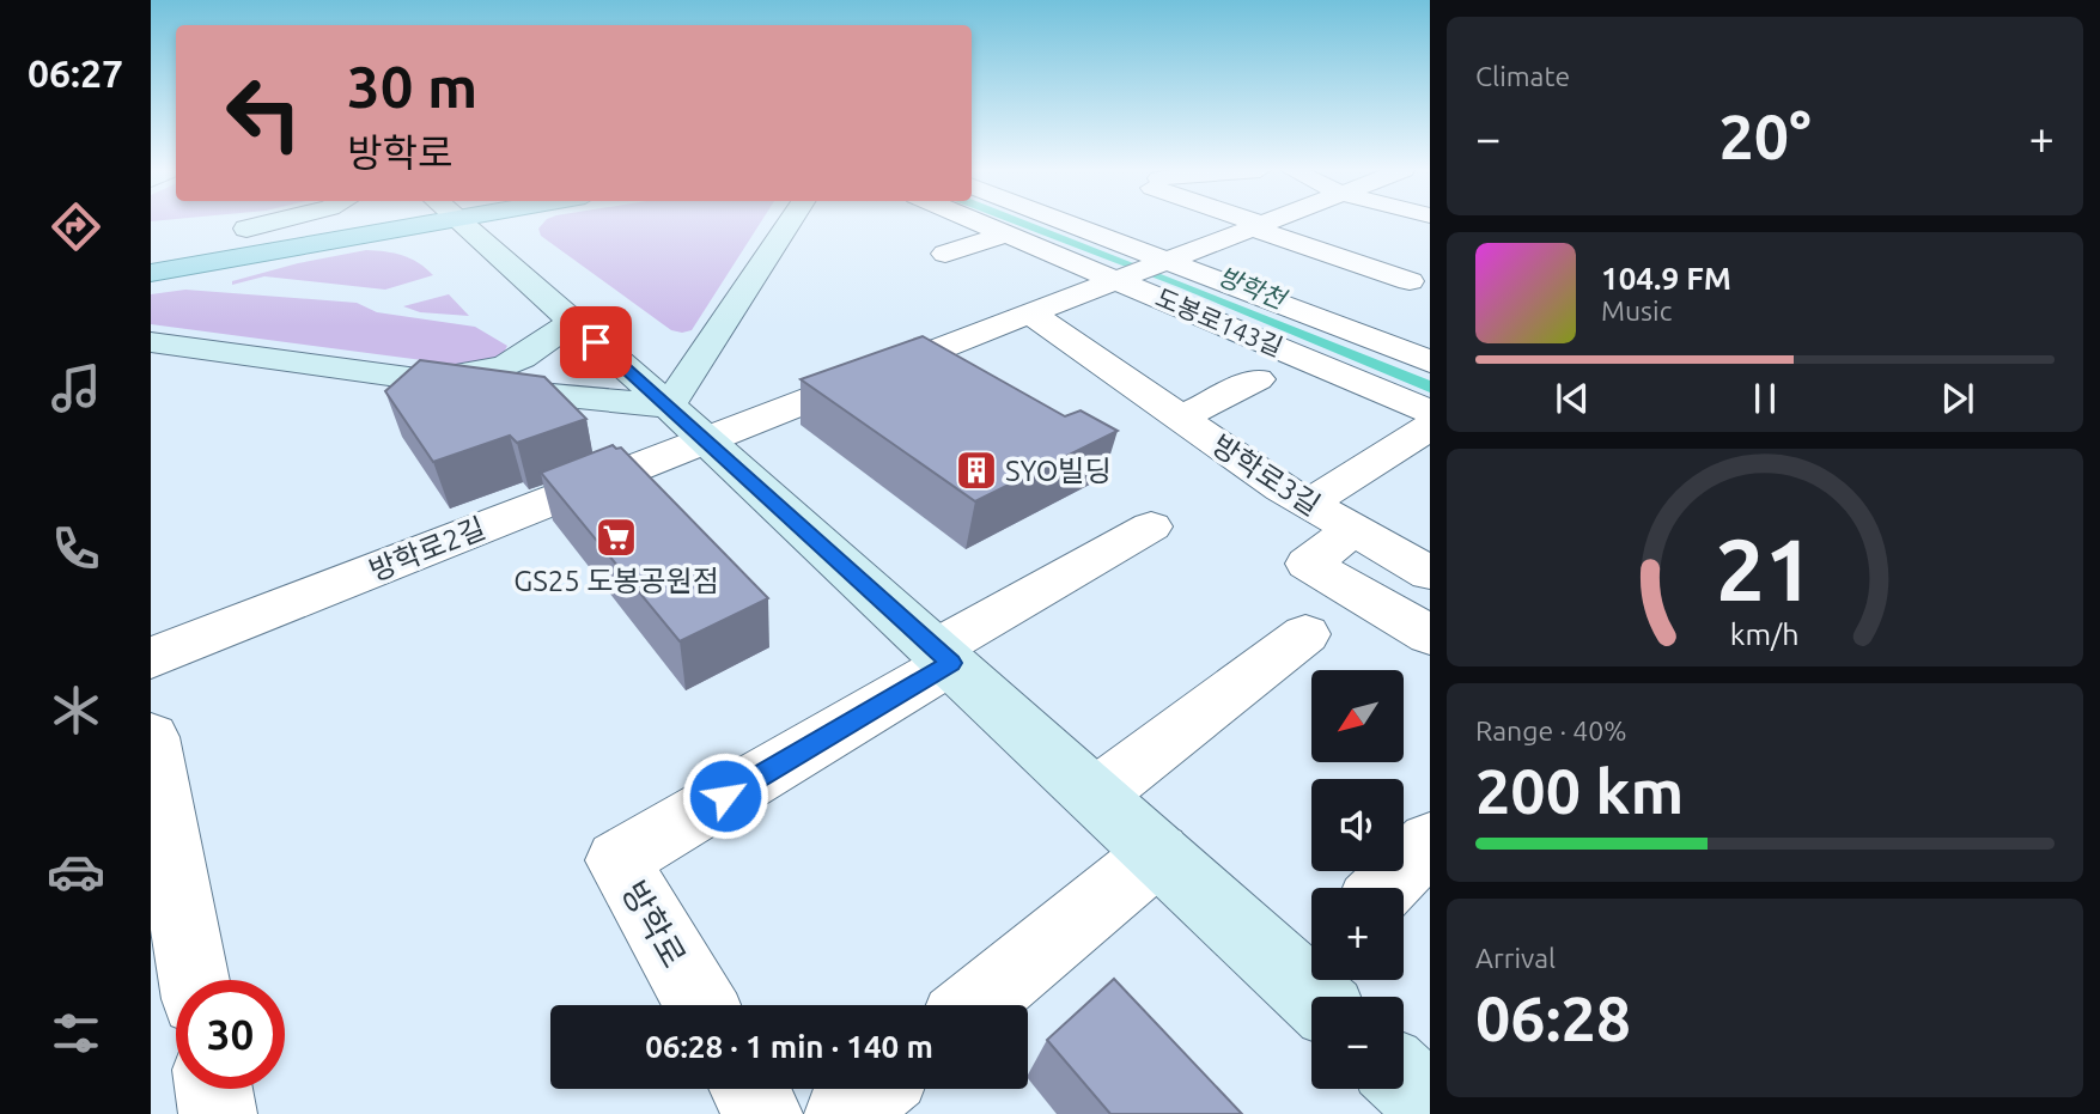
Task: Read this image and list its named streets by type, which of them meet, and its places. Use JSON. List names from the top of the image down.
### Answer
{
  "streets": {
    "street": [
      "도봉로143길",
      "방학로3길",
      "방학로2길",
      "방학로"
    ]
  },
  "water": ["방학천"],
  "places": {
    "building": ["SYO빌딩"],
    "supermarket": ["GS25 도봉공원점"]
  },
  "north": "bottom left",
  "page": {
    "tabs": "06:27",
    "tile": [
      "Climate",
      ["Range · 40%", "200 km"],
      ["Arrival", "06:28"]
    ],
    "turn": ["30 m", "방학로"],
    "heat": ["−", "20°", "+"],
    "song": ["104.9 FM", "Music"],
    "map_buttons": ["+", "−"],
    "limit": "30",
    "trip": "06:28 · 1 min · 140 m",
    "gauge": ["21", "km/h"]
  }
}
